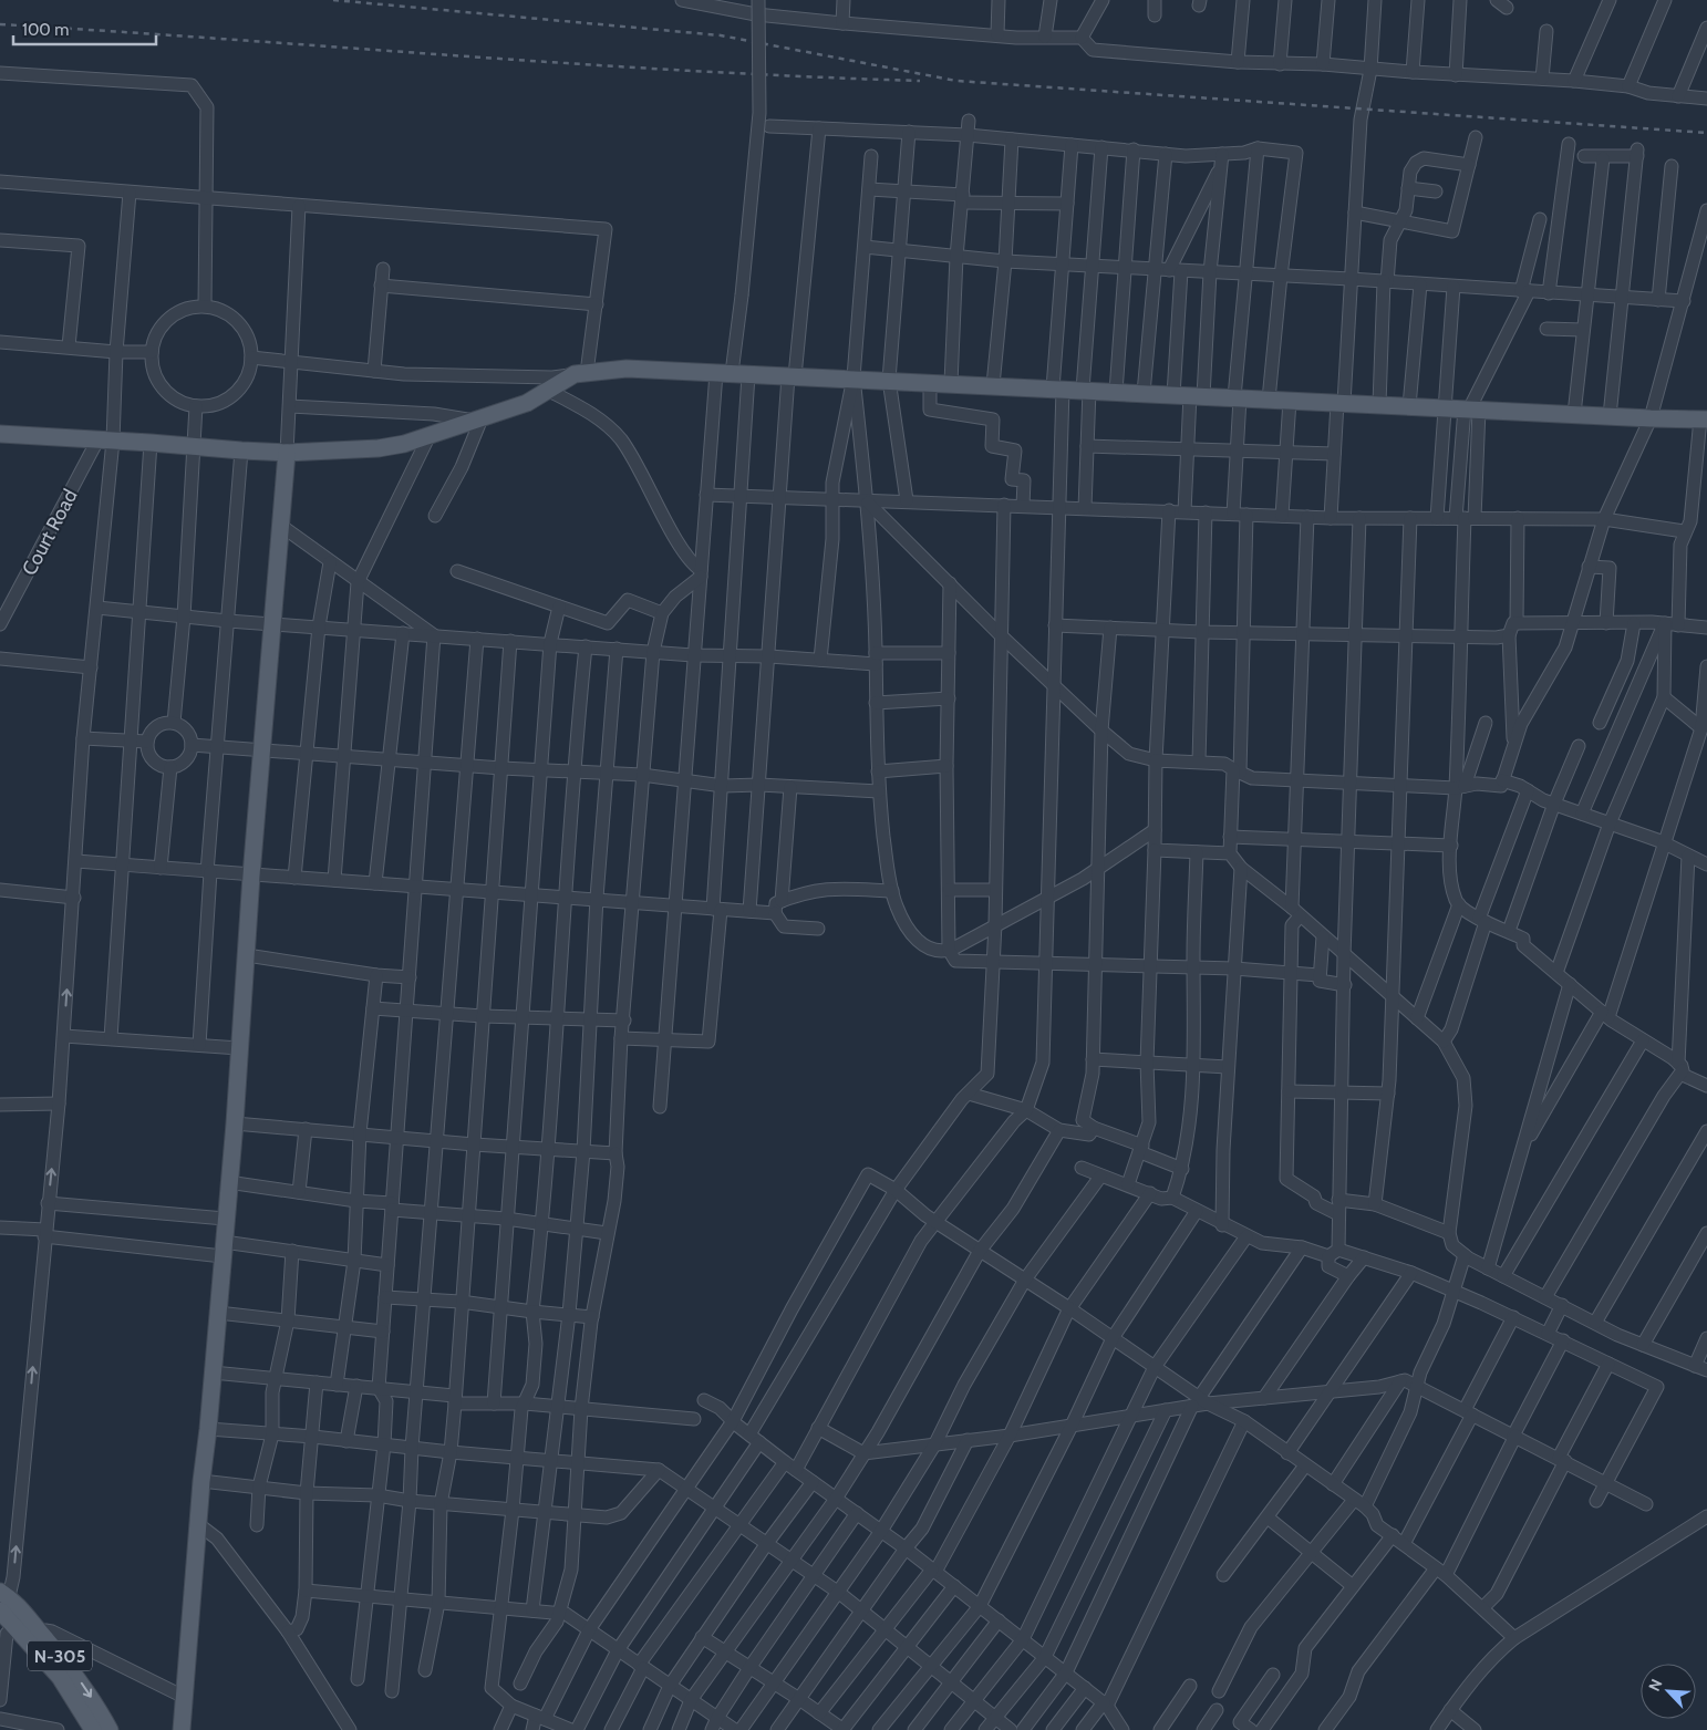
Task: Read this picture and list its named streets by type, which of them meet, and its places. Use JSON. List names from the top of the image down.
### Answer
{
  "streets": {
    "main road": ["N-305"],
    "street": ["Court Road"]
  },
  "scale_bar": "100 m",
  "north": "top left"
}
